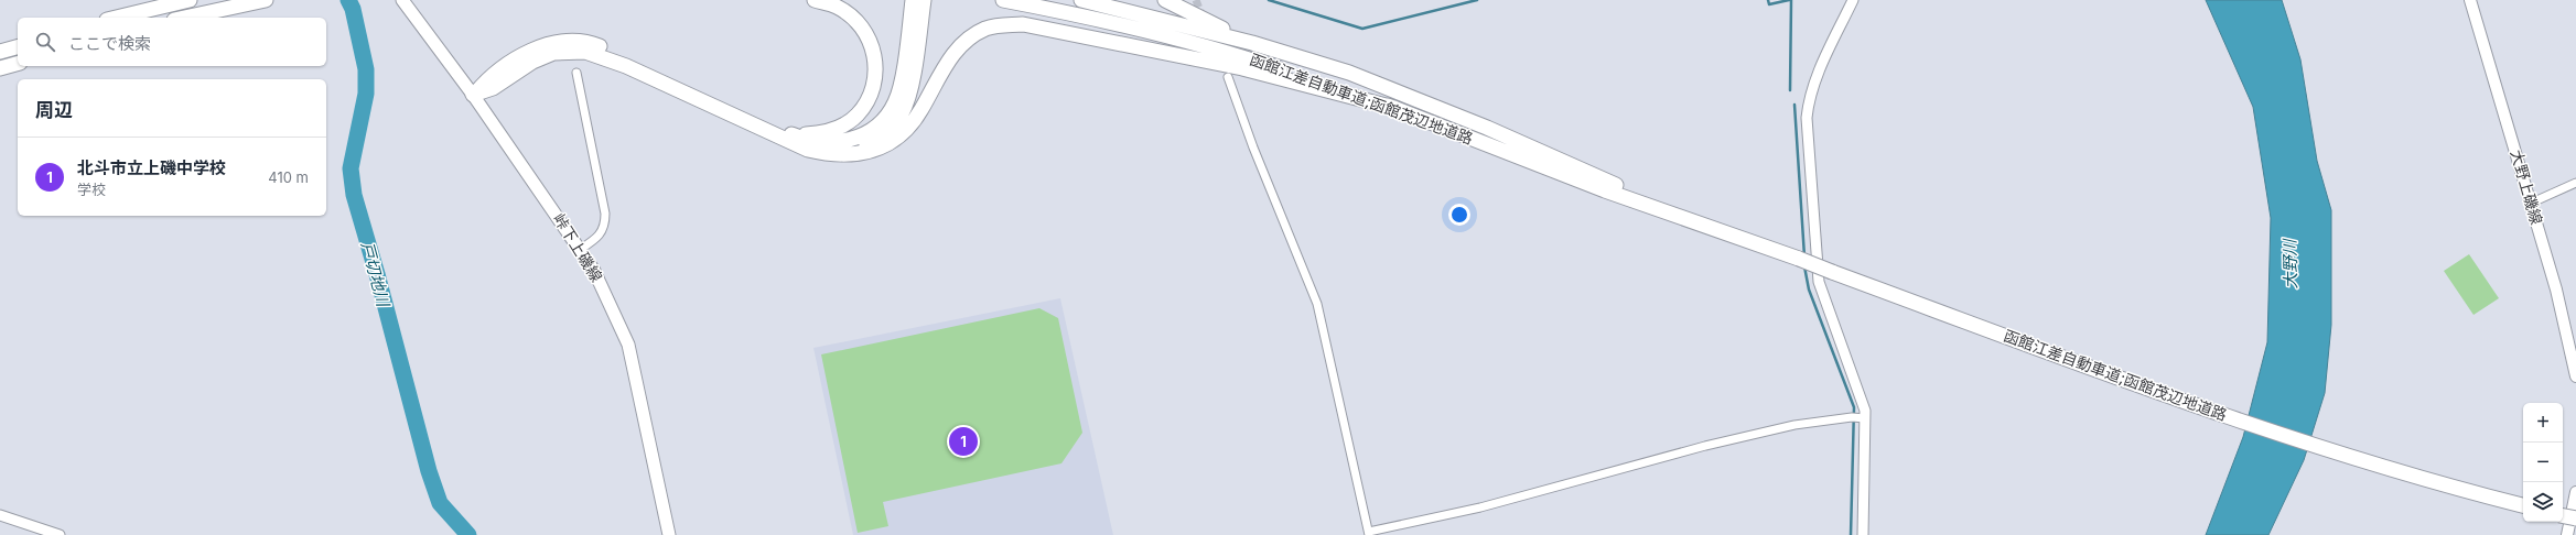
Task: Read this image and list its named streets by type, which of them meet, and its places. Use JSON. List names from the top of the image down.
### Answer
{
  "streets": {
    "highway": ["函館江差自動車道;函館茂辺地道路"],
    "main road": ["大野上磯線", "峠下上磯線"]
  },
  "water": ["大野川", "戸切地川"],
  "page": {
    "search": "ここで検索",
    "heading": "周辺",
    "list": [
      {
        "mark": "1",
        "name": "北斗市立上磯中学校",
        "note": "学校",
        "value": "410 m"
      }
    ],
    "map_buttons": ["+", "−"],
    "pins": "1"
  }
}
